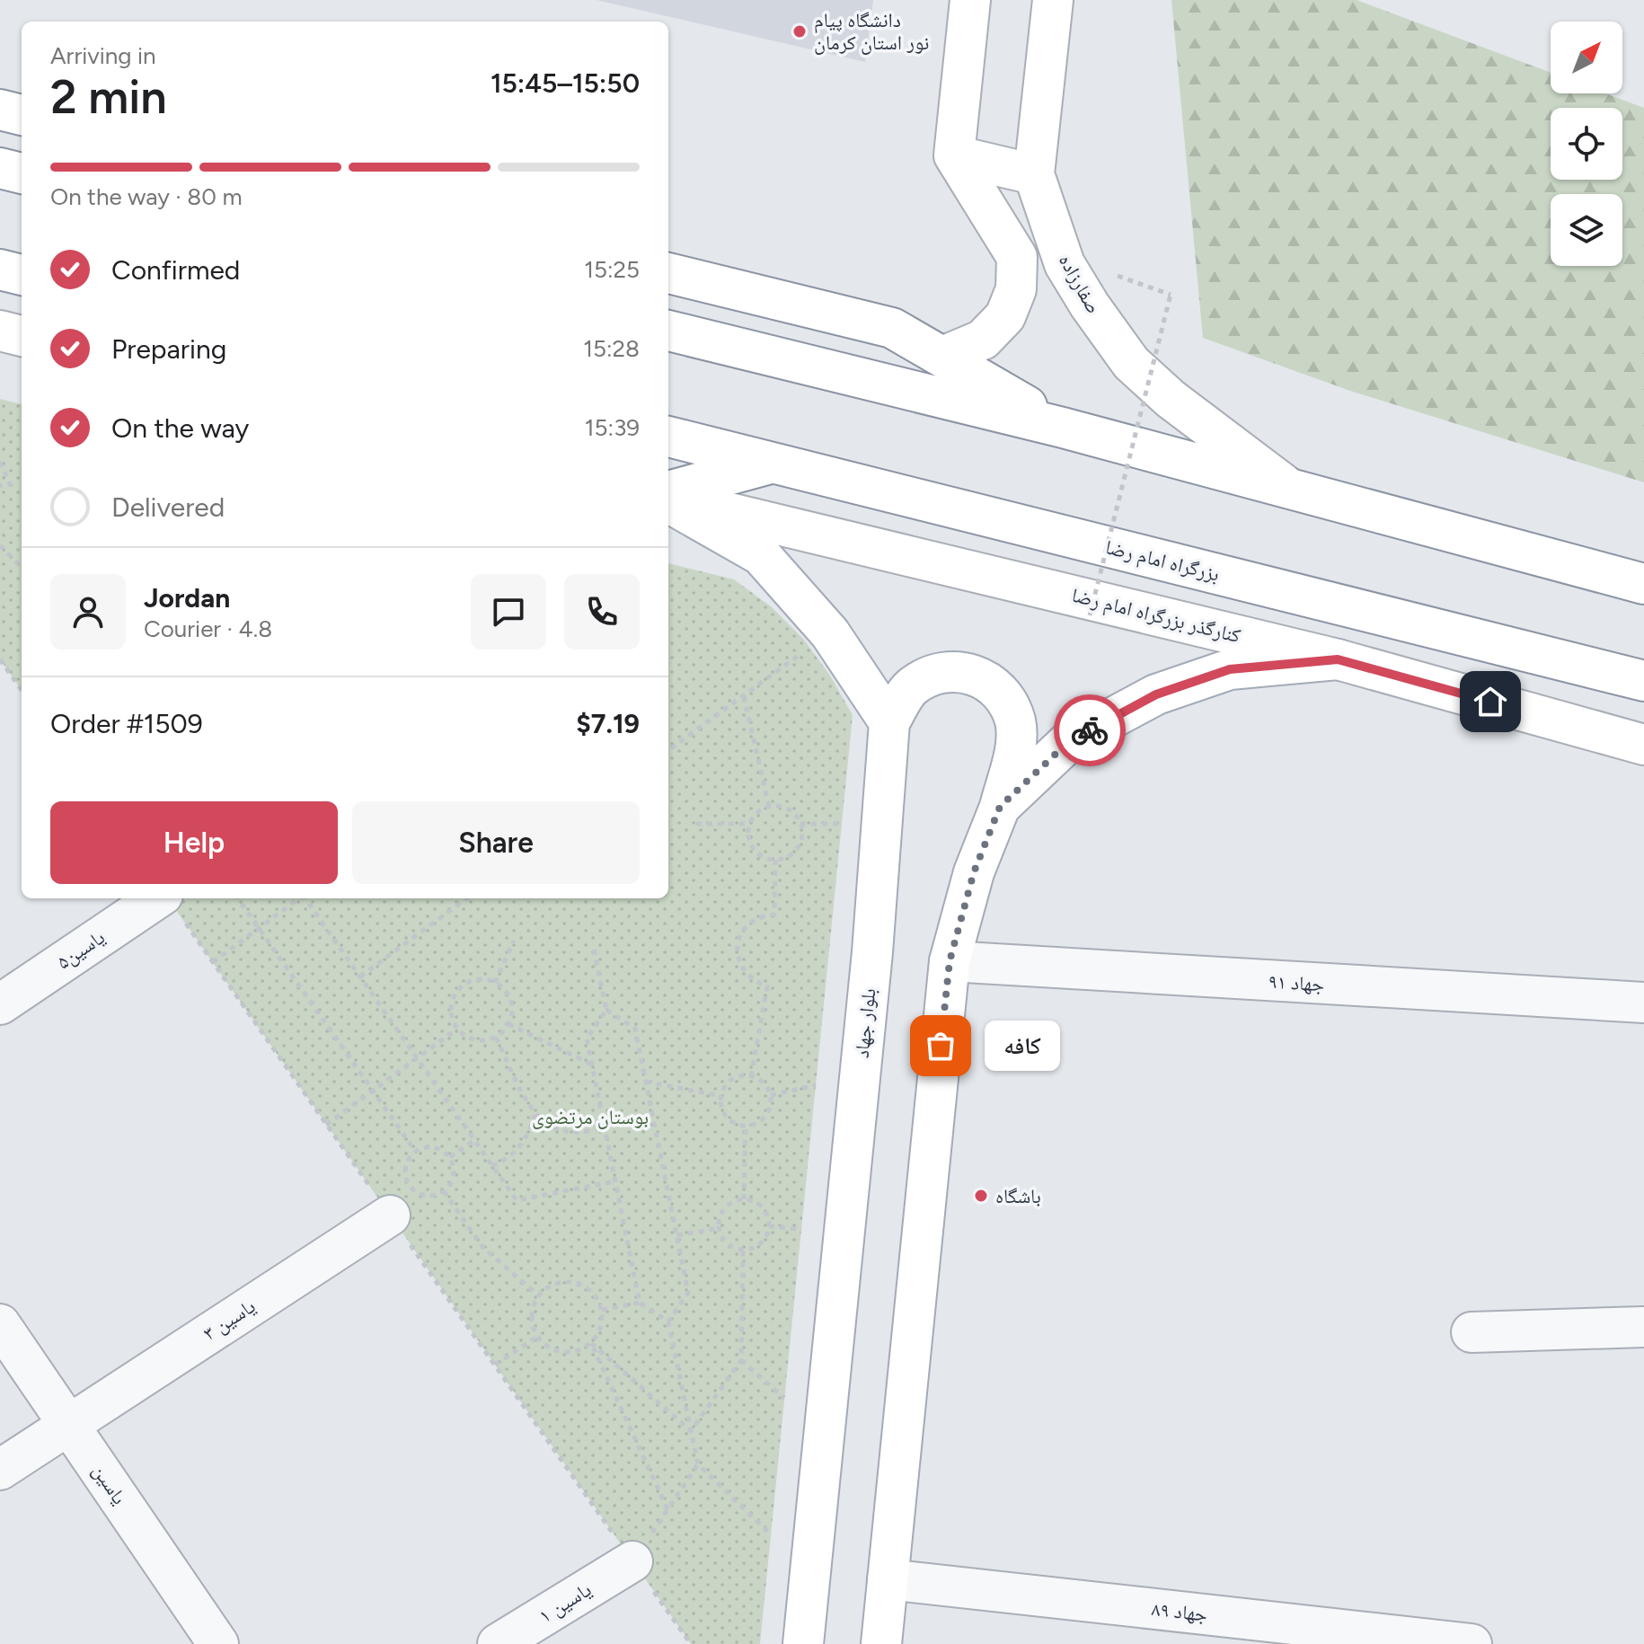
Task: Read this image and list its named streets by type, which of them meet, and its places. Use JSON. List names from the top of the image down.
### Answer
{
  "streets": {
    "main road": [
      "صفارزاده",
      "بزرگراه امام رضا",
      "کنارگذر بزرگراه امام رضا",
      "بلوار جهاد"
    ],
    "street": [
      "یاسین۵",
      "جهاد ۹۱",
      "یاسین ۳",
      "یاسین",
      "یاسین ۱",
      "جهاد ۸۹"
    ]
  },
  "crossings": [
    ["یاسین ۳", "یاسین"]
  ],
  "parks": ["بوستان مرتضوی"],
  "places": ["دانشگاه پیام نور استان کرمان", "کافه", "باشگاه"],
  "north": "top right",
  "page": {
    "heading": ["2 min", "Arriving in", "15:45–15:50"],
    "panel": [
      "Jordan",
      "Courier · 4.8",
      "Order #1509",
      "$7.19"
    ],
    "bar": "On the way · 80 m",
    "list": [
      ["Confirmed", "15:25"],
      ["Preparing", "15:28"],
      ["On the way", "15:39"],
      "Delivered"
    ],
    "buttons": ["Help", "Share"],
    "bubble": "کافه"
  }
}
